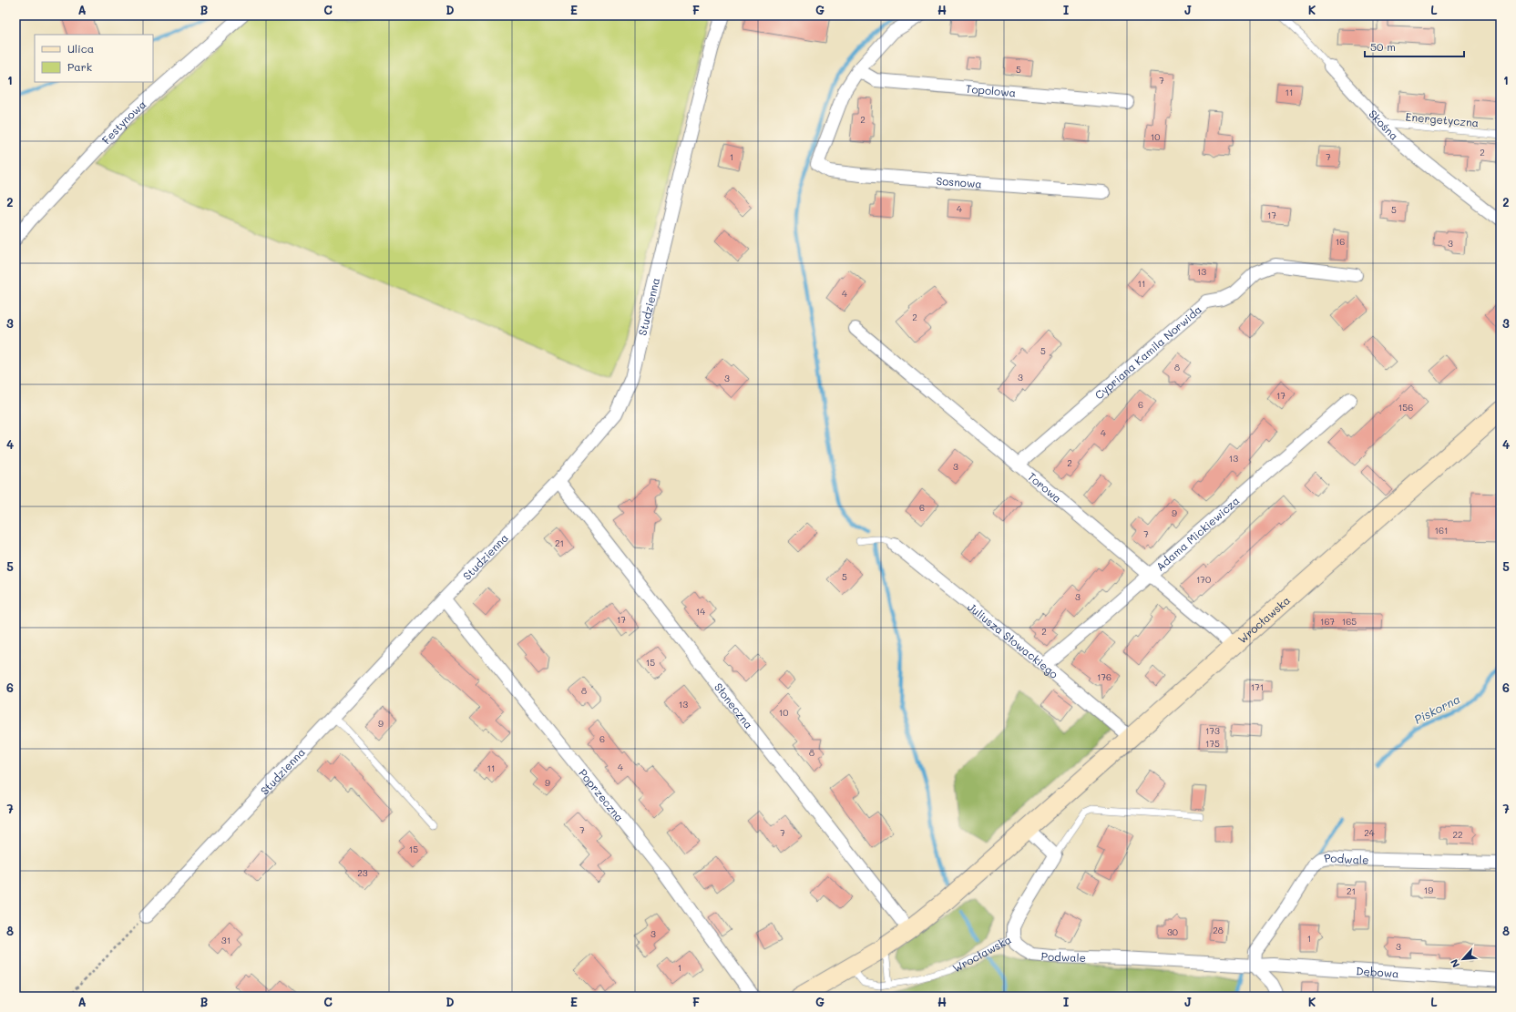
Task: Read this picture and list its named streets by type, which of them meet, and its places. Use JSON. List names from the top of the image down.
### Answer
{
  "streets": {
    "main road": ["Wrocławska"],
    "street": [
      "Topolowa",
      "Festynowa",
      "Skośna",
      "Sosnowa",
      "Studzienna",
      "Cypriana Kamila Norwida",
      "Torowa",
      "Adama Mickiewicza",
      "Juliusza Słowackiego",
      "Słoneczna",
      "Poprzeczna",
      "Podwale",
      "Dębowa"
    ],
    "lane": ["Energetyczna"]
  },
  "crossings": [
    ["Topolowa", "Sosnowa"],
    ["Energetyczna", "Skośna"],
    ["Studzienna", "Słoneczna"],
    ["Studzienna", "Poprzeczna"],
    ["Cypriana Kamila Norwida", "Torowa"],
    ["Torowa", "Adama Mickiewicza"],
    ["Torowa", "Wrocławska"],
    ["Adama Mickiewicza", "Juliusza Słowackiego"],
    ["Wrocławska", "Juliusza Słowackiego"],
    ["Wrocławska", "Słoneczna"],
    ["Wrocławska", "Podwale"],
    ["Podwale", "Dębowa"]
  ],
  "water": ["Piskorna"],
  "house_numbers": [
    "5",
    "7",
    "11",
    "2",
    "10",
    "2",
    "1",
    "7",
    "4",
    "5",
    "17",
    "16",
    "3",
    "13",
    "11",
    "4",
    "2",
    "5",
    "8",
    "3",
    "3",
    "17",
    "6",
    "156",
    "4",
    "13",
    "2",
    "3",
    "6",
    "9",
    "161",
    "7",
    "21",
    "5",
    "170",
    "3",
    "14",
    "17",
    "167",
    "165",
    "2",
    "15",
    "176",
    "171",
    "8",
    "13",
    "10",
    "9",
    "173",
    "6",
    "175",
    "8",
    "4",
    "11",
    "9",
    "7",
    "7",
    "24",
    "22",
    "15",
    "23",
    "19",
    "21",
    "28",
    "30",
    "3",
    "1",
    "31",
    "3",
    "1"
  ],
  "legend": ["Ulica", "Park"],
  "scale_bar": "50 m",
  "north": "bottom left",
  "grid": {
    "columns": [
      "A",
      "B",
      "C",
      "D",
      "E",
      "F",
      "G",
      "H",
      "I",
      "J",
      "K",
      "L"
    ],
    "rows": [
      "1",
      "2",
      "3",
      "4",
      "5",
      "6",
      "7",
      "8"
    ]
  }
}
